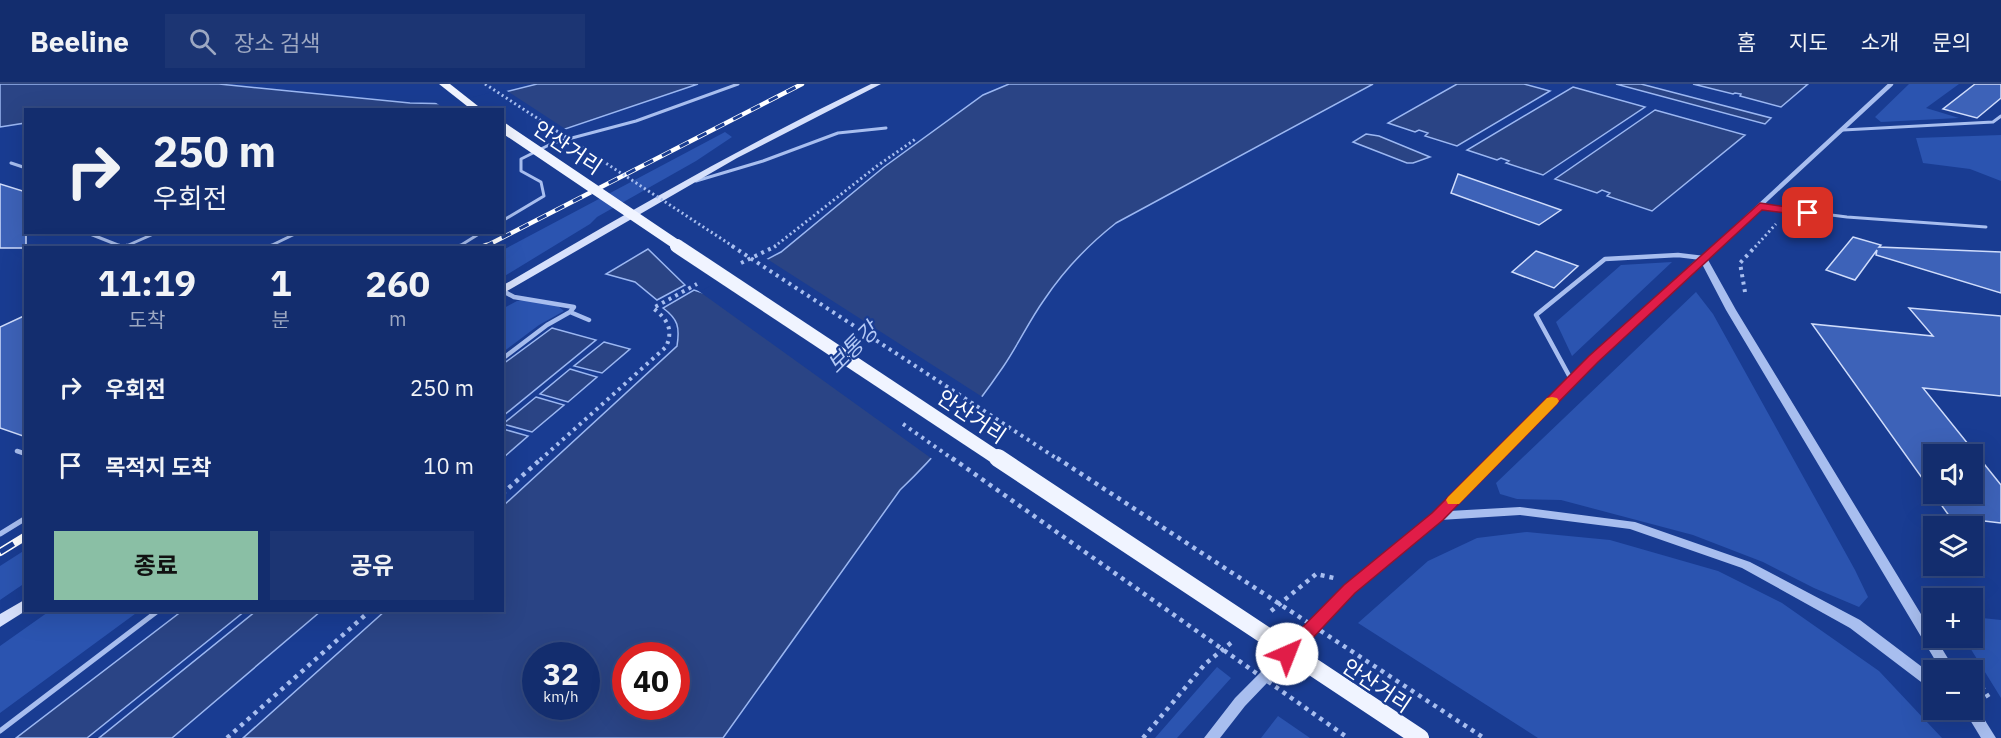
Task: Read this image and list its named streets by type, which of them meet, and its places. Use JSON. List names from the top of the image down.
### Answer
{
  "streets": {
    "main road": ["안산거리"]
  },
  "water": ["보통강"],
  "page": {
    "header": "Beeline",
    "search": "장소 검색",
    "nav": [
      "홈",
      "지도",
      "소개",
      "문의"
    ],
    "turn": ["250 m", "우회전"],
    "eta": [
      "11:19",
      "도착",
      "1",
      "분",
      "260",
      "m"
    ],
    "list": [
      {
        "name": "우회전",
        "value": "250 m"
      },
      {
        "name": "목적지 도착",
        "value": "10 m"
      }
    ],
    "map_buttons": ["+", "−"],
    "buttons": ["종료", "공유"],
    "speed": "32 km/h",
    "limit": "40"
  }
}
